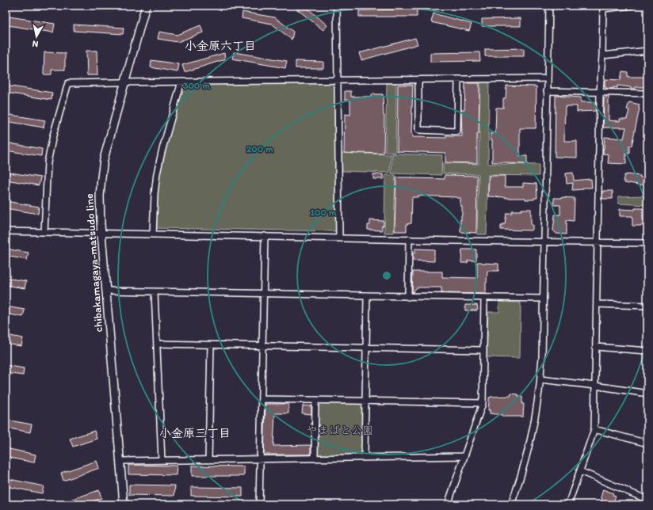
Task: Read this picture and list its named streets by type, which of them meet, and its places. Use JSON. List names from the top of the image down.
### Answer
{
  "streets": {
    "main road": ["chibakamagaya-matsudo line"]
  },
  "districts": ["小金原六丁目", "小金原三丁目"],
  "parks": ["やまばと公園"],
  "north": "bottom",
  "rings": ["300 m", "200 m", "100 m"]
}
